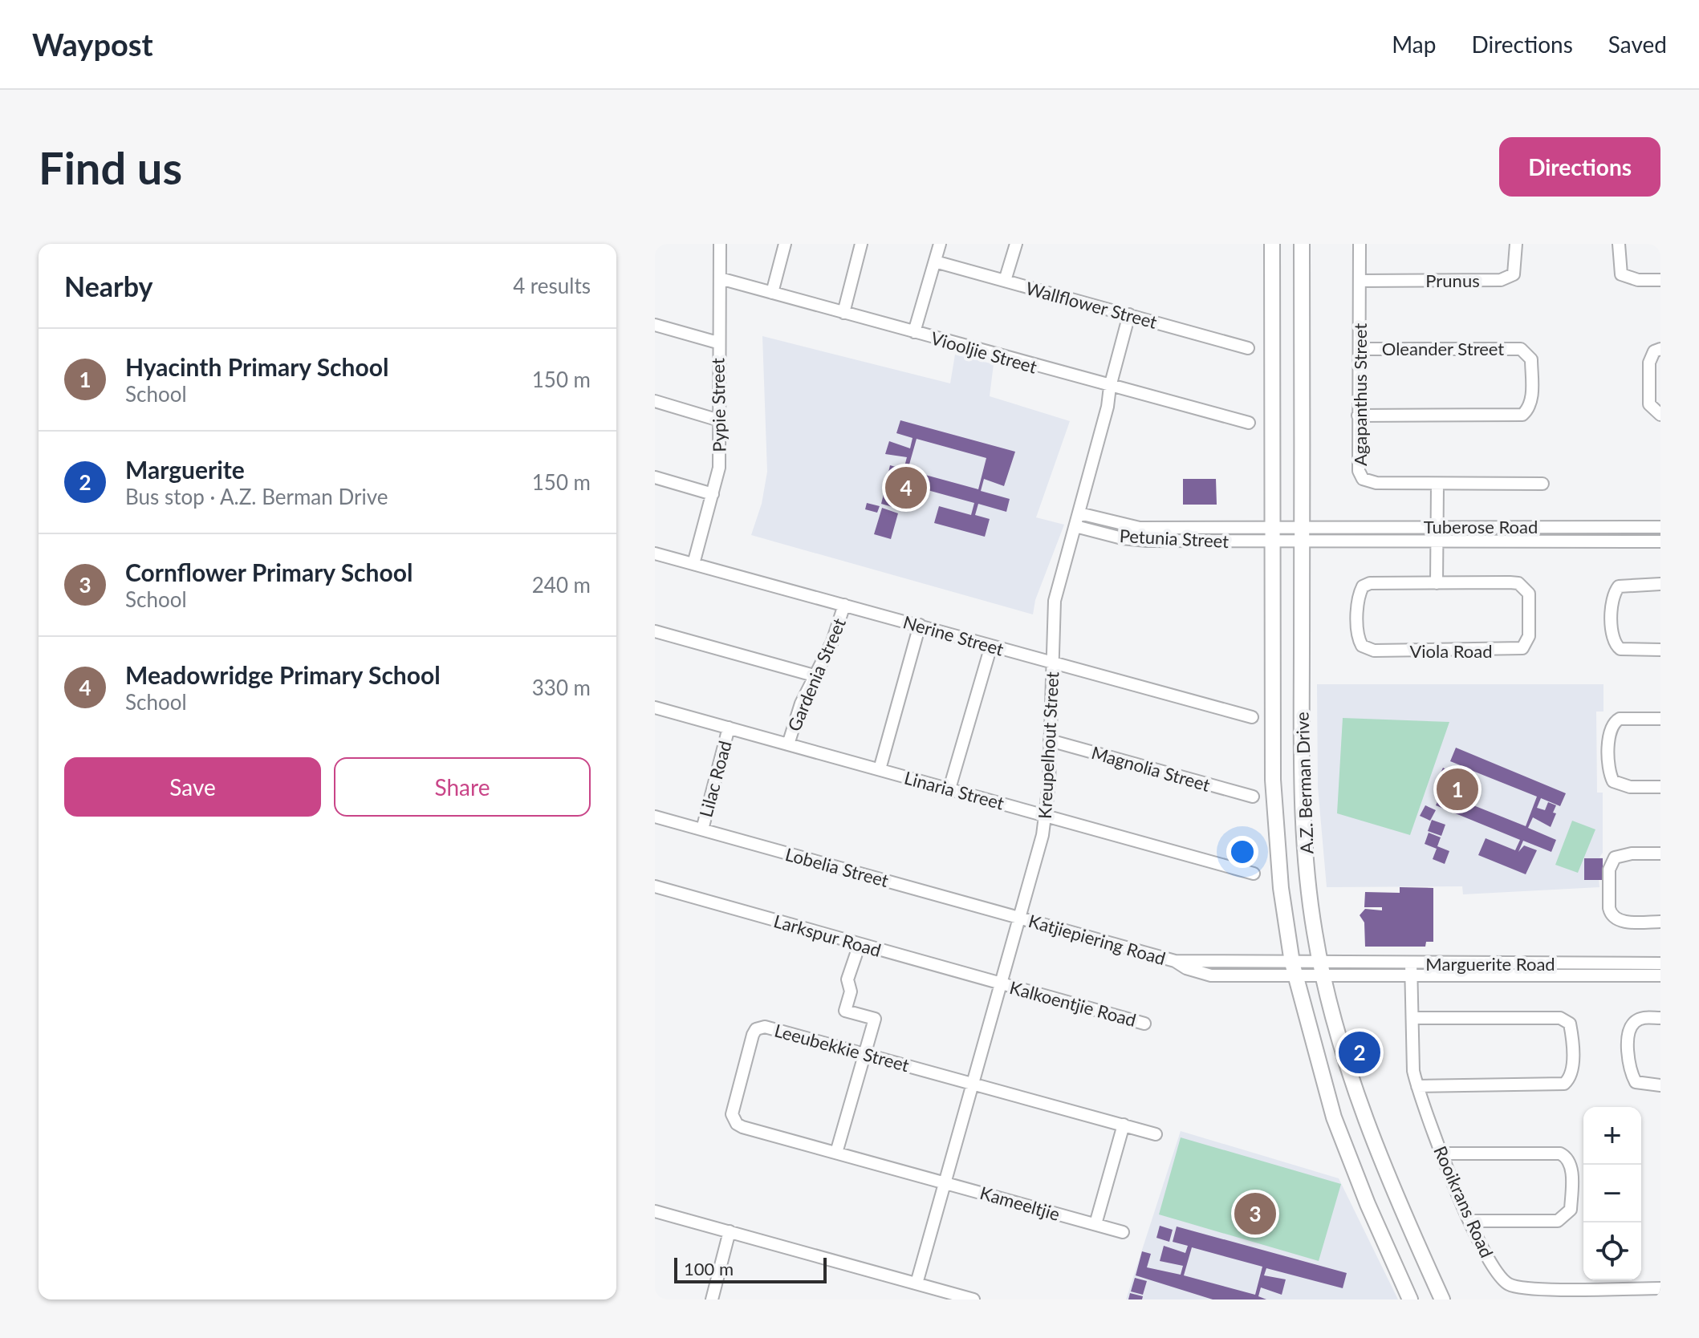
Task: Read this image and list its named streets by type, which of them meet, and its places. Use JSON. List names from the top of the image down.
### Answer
{
  "streets": {
    "main road": ["A.Z. Berman Drive"],
    "street": [
      "Prunus",
      "Wallflower Street",
      "Oleander Street",
      "Viooljie Street",
      "Agapanthus Street",
      "Pypie Street",
      "Tuberose Road",
      "Petunia Street",
      "Nerine Street",
      "Viola Road",
      "Gardenia Street",
      "Kreupelhout Street",
      "Magnolia Street",
      "Lilac Road",
      "Linaria Street",
      "Lobelia Street",
      "Larkspur Road",
      "Katjiepiering Road",
      "Marguerite Road",
      "Kalkoentjie Road",
      "Leeubekkie Street",
      "Rooikrans Road",
      "Kameeltjie"
    ]
  },
  "crossings": [
    ["Prunus", "Agapanthus Street"],
    ["Wallflower Street", "Kreupelhout Street"],
    ["Oleander Street", "Agapanthus Street"],
    ["Viooljie Street", "Pypie Street"],
    ["Viooljie Street", "Kreupelhout Street"],
    ["Pypie Street", "Nerine Street"],
    ["Tuberose Road", "Petunia Street"],
    ["Tuberose Road", "A.Z. Berman Drive"],
    ["Petunia Street", "Kreupelhout Street"],
    ["Petunia Street", "A.Z. Berman Drive"],
    ["Nerine Street", "Gardenia Street"],
    ["Nerine Street", "Kreupelhout Street"],
    ["Gardenia Street", "Linaria Street"],
    ["Kreupelhout Street", "Magnolia Street"],
    ["Kreupelhout Street", "Linaria Street"],
    ["Kreupelhout Street", "Lobelia Street"],
    ["Kreupelhout Street", "Larkspur Road"],
    ["Kreupelhout Street", "Katjiepiering Road"],
    ["Kreupelhout Street", "Kalkoentjie Road"],
    ["Kreupelhout Street", "Leeubekkie Street"],
    ["Kreupelhout Street", "Kameeltjie"],
    ["Lilac Road", "Linaria Street"],
    ["Lilac Road", "Lobelia Street"],
    ["A.Z. Berman Drive", "Katjiepiering Road"],
    ["A.Z. Berman Drive", "Marguerite Road"],
    ["Lobelia Street", "Katjiepiering Road"],
    ["Larkspur Road", "Kalkoentjie Road"],
    ["Marguerite Road", "Rooikrans Road"],
    ["Leeubekkie Street", "Kameeltjie"]
  ],
  "scale_bar": "100 m",
  "page": {
    "header": "Waypost",
    "nav": ["Map", "Directions", "Saved"],
    "buttons": [
      "Directions",
      ["Save", "Share"]
    ],
    "title": "Find us",
    "heading": ["Nearby", "4 results"],
    "list": [
      {
        "mark": "1",
        "name": "Hyacinth Primary School",
        "note": "School",
        "value": "150 m"
      },
      {
        "mark": "2",
        "name": "Marguerite",
        "note": "Bus stop · A.Z. Berman Drive",
        "value": "150 m"
      },
      {
        "mark": "3",
        "name": "Cornflower Primary School",
        "note": "School",
        "value": "240 m"
      },
      {
        "mark": "4",
        "name": "Meadowridge Primary School",
        "note": "School",
        "value": "330 m"
      }
    ],
    "pins": [
      "4",
      "1",
      "2",
      "3"
    ],
    "map_buttons": ["+", "−"],
    "scale": "100 m"
  }
}
